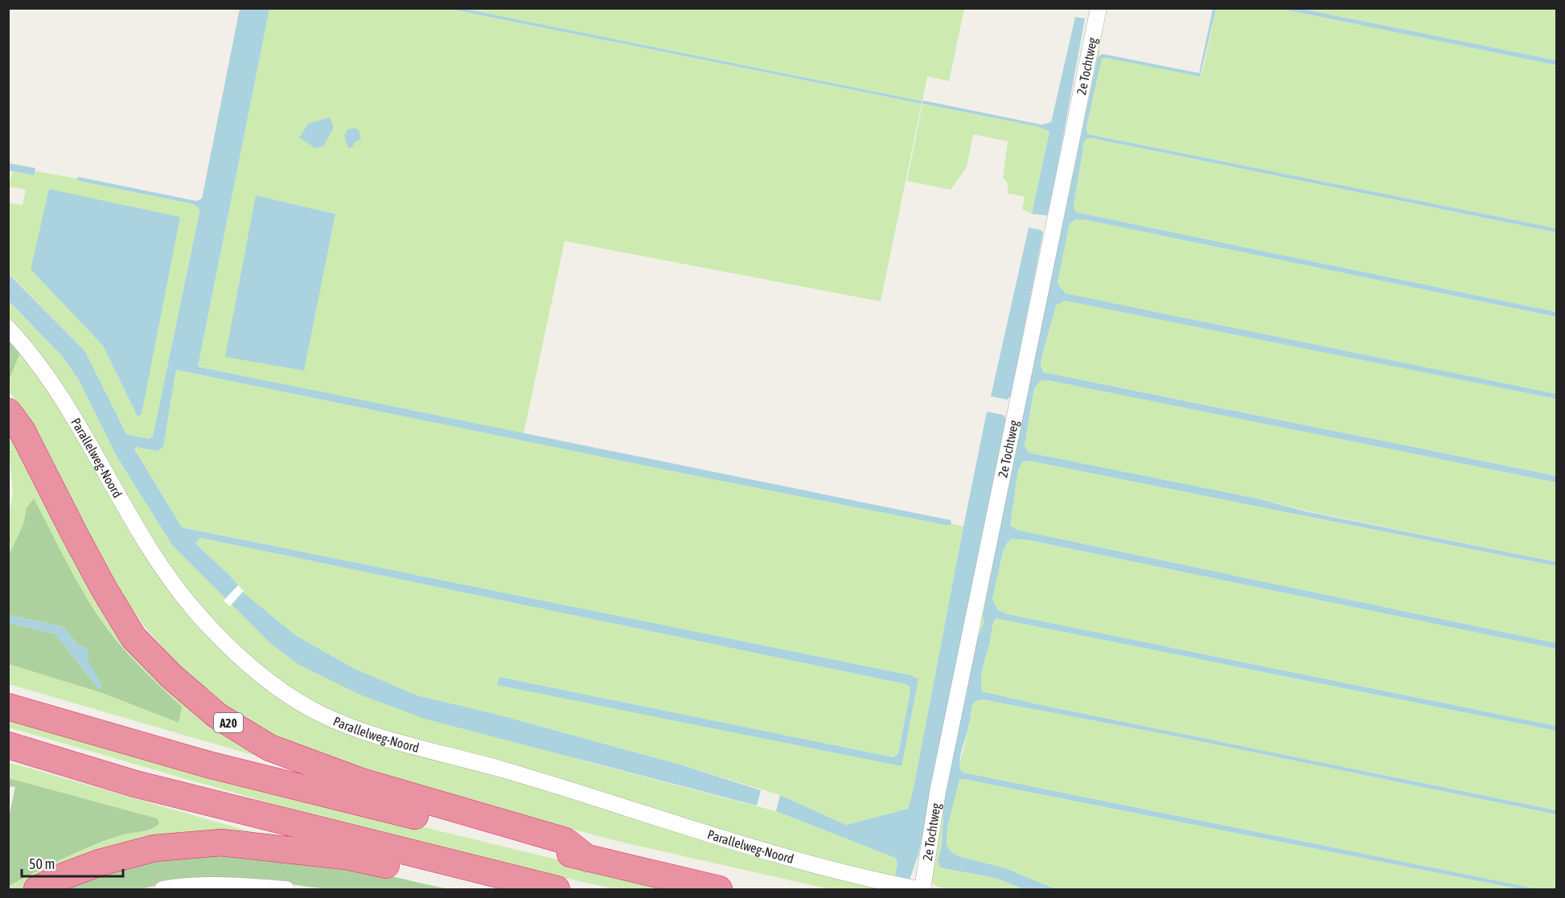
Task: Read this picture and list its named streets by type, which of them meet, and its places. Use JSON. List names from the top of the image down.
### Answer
{
  "streets": {
    "highway": ["A20"],
    "street": ["2e Tochtweg", "Parallelweg-Noord"]
  },
  "crossings": [
    ["2e Tochtweg", "Parallelweg-Noord"]
  ],
  "scale_bar": "50 m"
}
